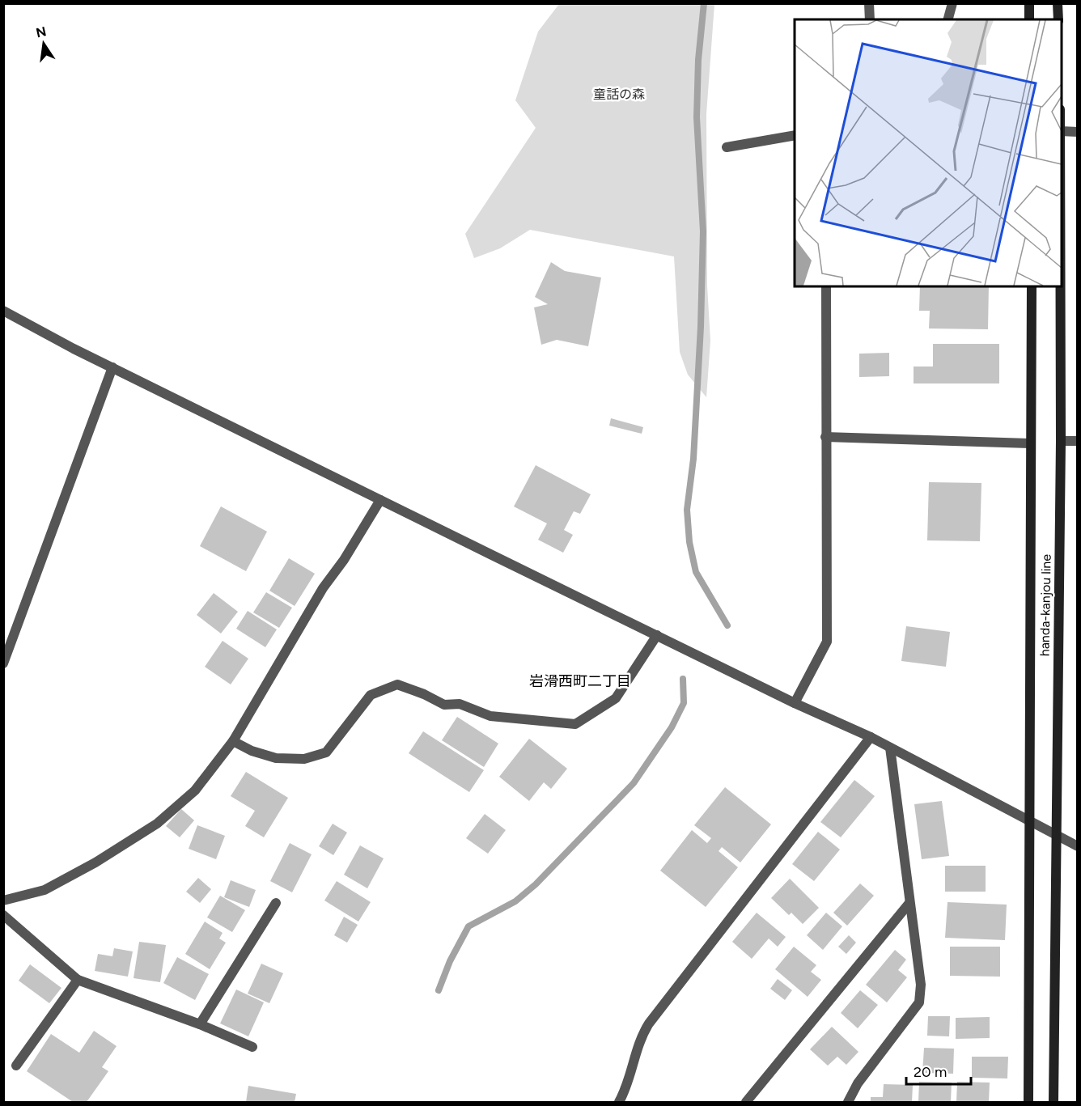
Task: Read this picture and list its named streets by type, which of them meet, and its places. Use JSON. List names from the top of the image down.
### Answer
{
  "streets": {
    "main road": ["handa-kanjou line"]
  },
  "districts": ["岩滑西町二丁目"],
  "parks": ["童話の森"],
  "scale_bar": "20 m",
  "north": "top"
}
